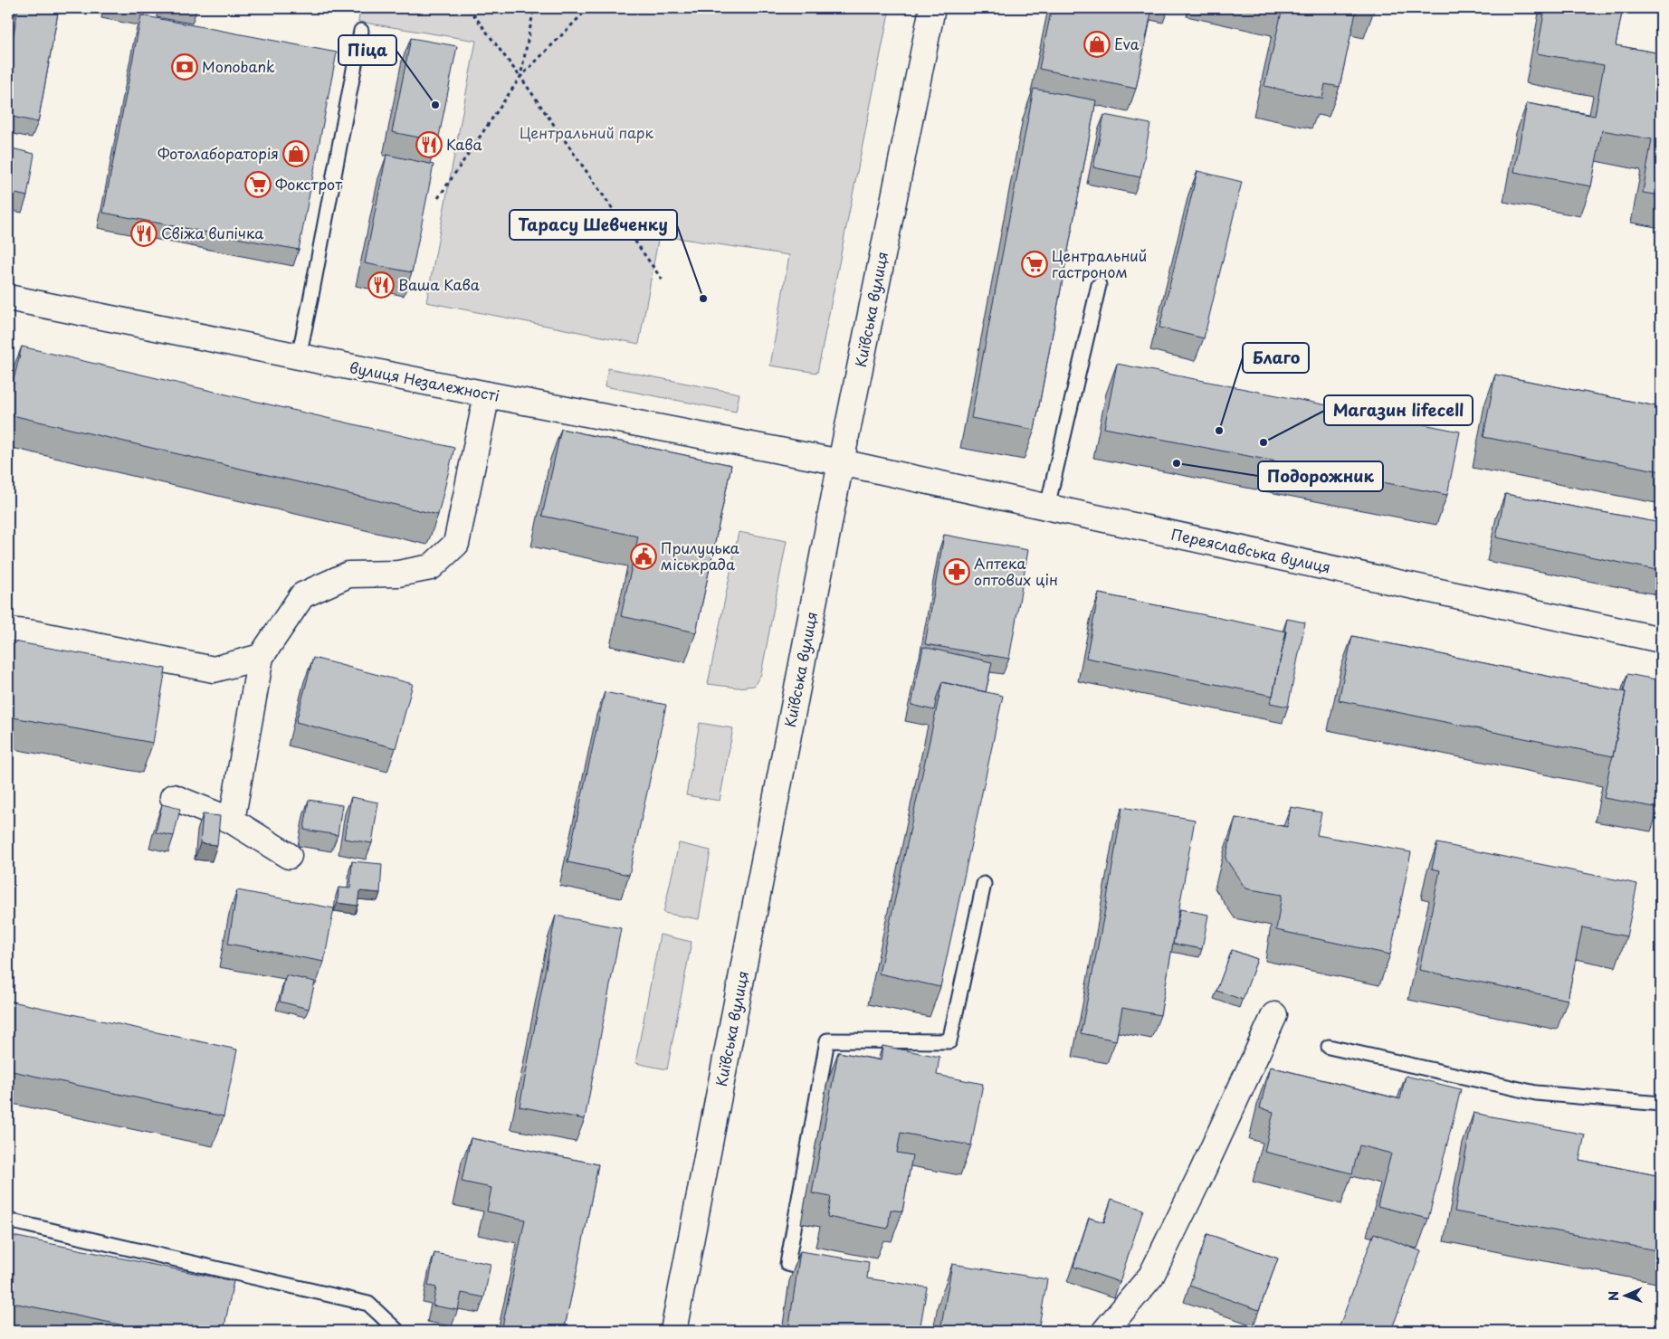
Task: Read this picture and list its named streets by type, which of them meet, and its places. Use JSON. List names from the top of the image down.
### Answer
{
  "streets": {
    "main road": ["Київська вулиця", "вулиця Незалежності", "Переяславська вулиця"]
  },
  "crossings": [
    ["Київська вулиця", "вулиця Незалежності"],
    ["Київська вулиця", "Переяславська вулиця"],
    ["вулиця Незалежності", "Переяславська вулиця"]
  ],
  "parks": ["Центральний парк"],
  "places": {
    "shop": ["Eva", "Фотолабораторія"],
    "bank": ["Monobank"],
    "other": [
      "Піца",
      "Тарасу Шевченку",
      "Благо",
      "Магазин lifecell",
      "Подорожник"
    ],
    "restaurant": ["Кава", "Свіжа випічка", "Ваша Кава"],
    "supermarket": ["Фокстрот", "Центральний гастроном"],
    "public building": ["Прилуцька міськрада"],
    "pharmacy": ["Аптека оптових цін"]
  },
  "north": "left"
}
